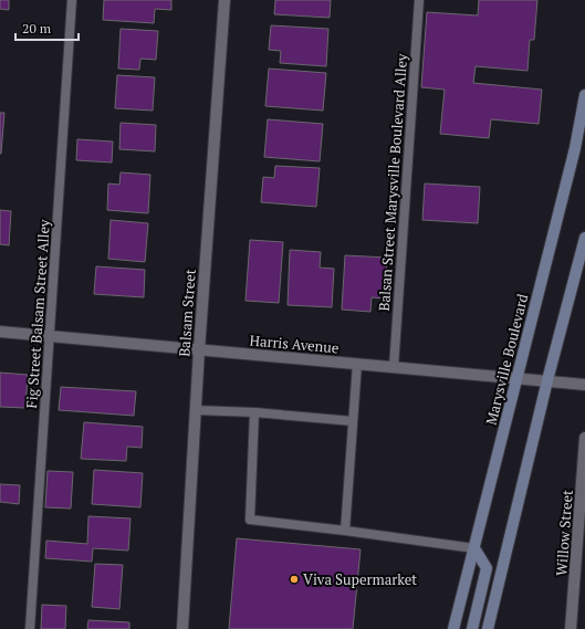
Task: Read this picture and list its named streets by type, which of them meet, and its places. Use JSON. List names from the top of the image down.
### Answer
{
  "streets": {
    "main road": ["Marysville Boulevard"],
    "street": ["Balsam Street", "Harris Avenue", "Willow Street"],
    "lane": ["Balsan Street Marysville Boulevard Alley", "Fig Street Balsam Street Alley"]
  },
  "crossings": [
    ["Balsan Street Marysville Boulevard Alley", "Harris Avenue"],
    ["Balsam Street", "Harris Avenue"],
    ["Fig Street Balsam Street Alley", "Harris Avenue"],
    ["Harris Avenue", "Marysville Boulevard"]
  ],
  "places": ["Viva Supermarket"],
  "scale_bar": "20 m"
}
